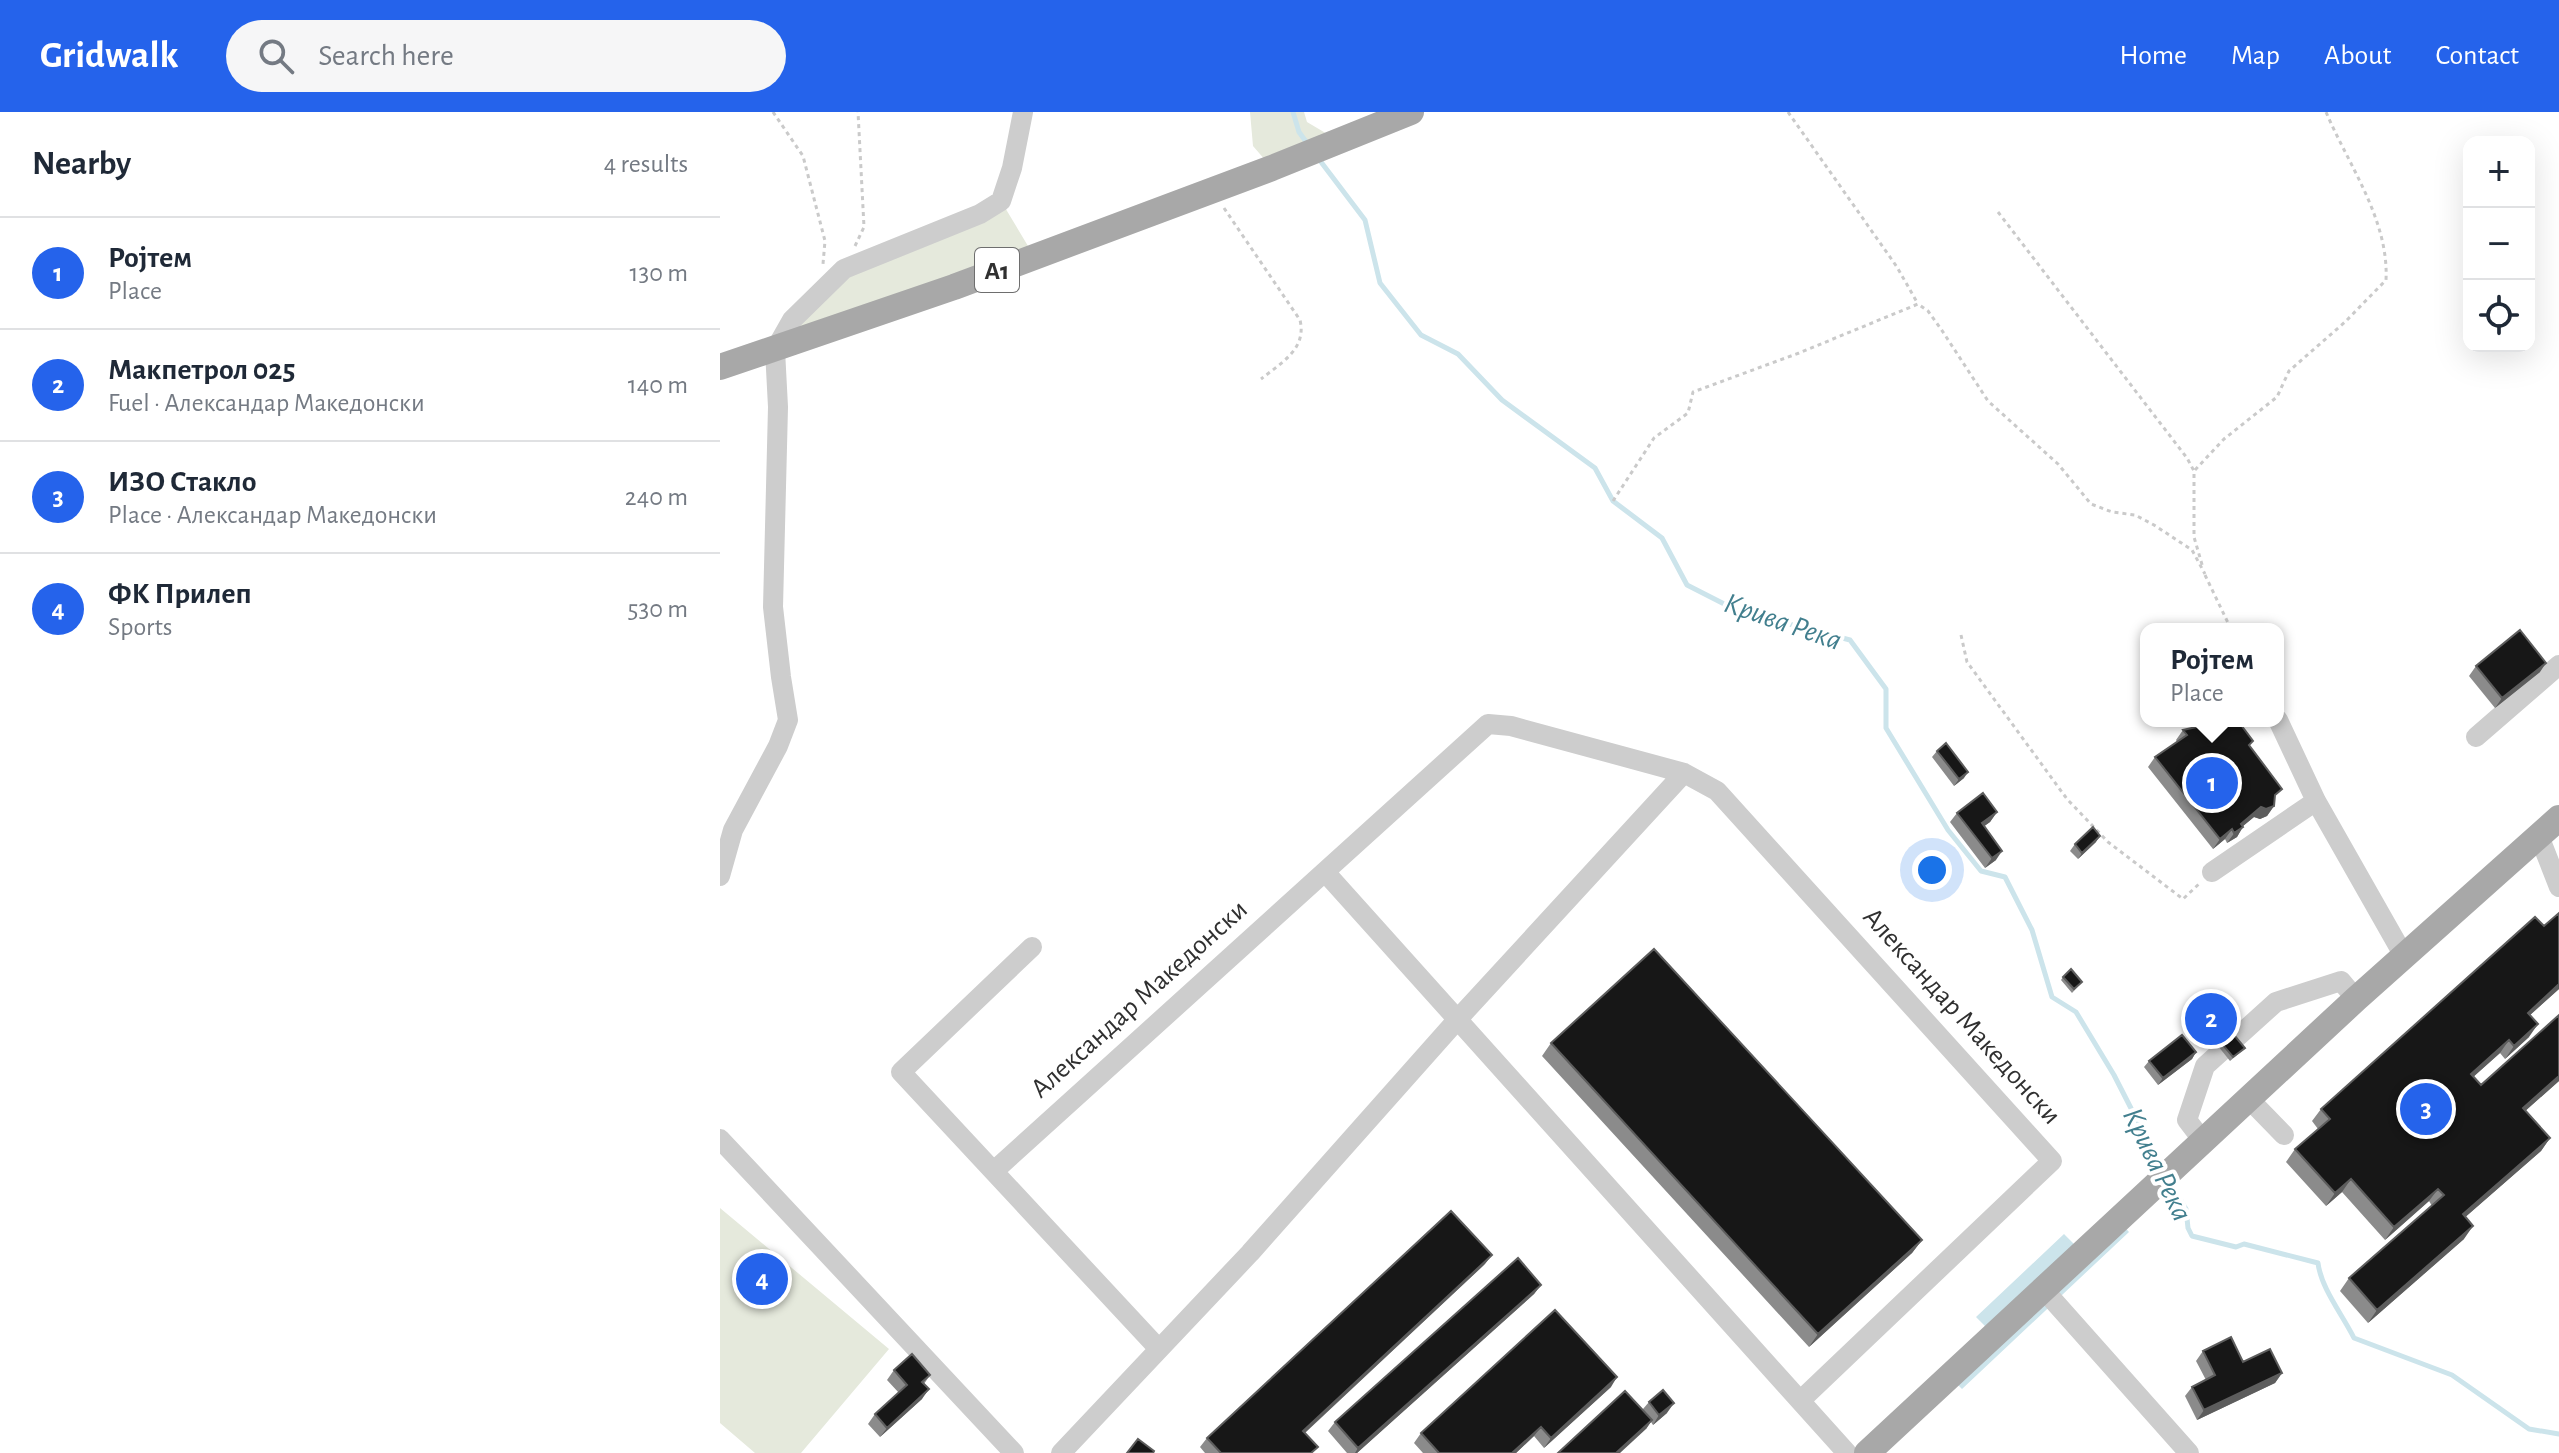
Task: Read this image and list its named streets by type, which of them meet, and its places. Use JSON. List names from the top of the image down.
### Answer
{
  "streets": {
    "main road": ["A1"],
    "lane": ["Александар Македонски"]
  },
  "water": ["Крива Река"],
  "page": {
    "header": "Gridwalk",
    "search": "Search here",
    "nav": [
      "Home",
      "Map",
      "About",
      "Contact"
    ],
    "heading": ["Nearby", "4 results"],
    "map_buttons": ["+", "−"],
    "list": [
      {
        "mark": "1",
        "name": "Ројтем",
        "note": "Place",
        "value": "130 m"
      },
      {
        "mark": "2",
        "name": "Макпетрол 025",
        "note": "Fuel · Александар Македонски",
        "value": "140 m"
      },
      {
        "mark": "3",
        "name": "ИЗО Стакло",
        "note": "Place · Александар Македонски",
        "value": "240 m"
      },
      {
        "mark": "4",
        "name": "ФК Прилеп",
        "note": "Sports",
        "value": "530 m"
      }
    ],
    "popup": ["Ројтем", "Place"],
    "pins": [
      "1",
      "2",
      "3",
      "4"
    ]
  }
}
